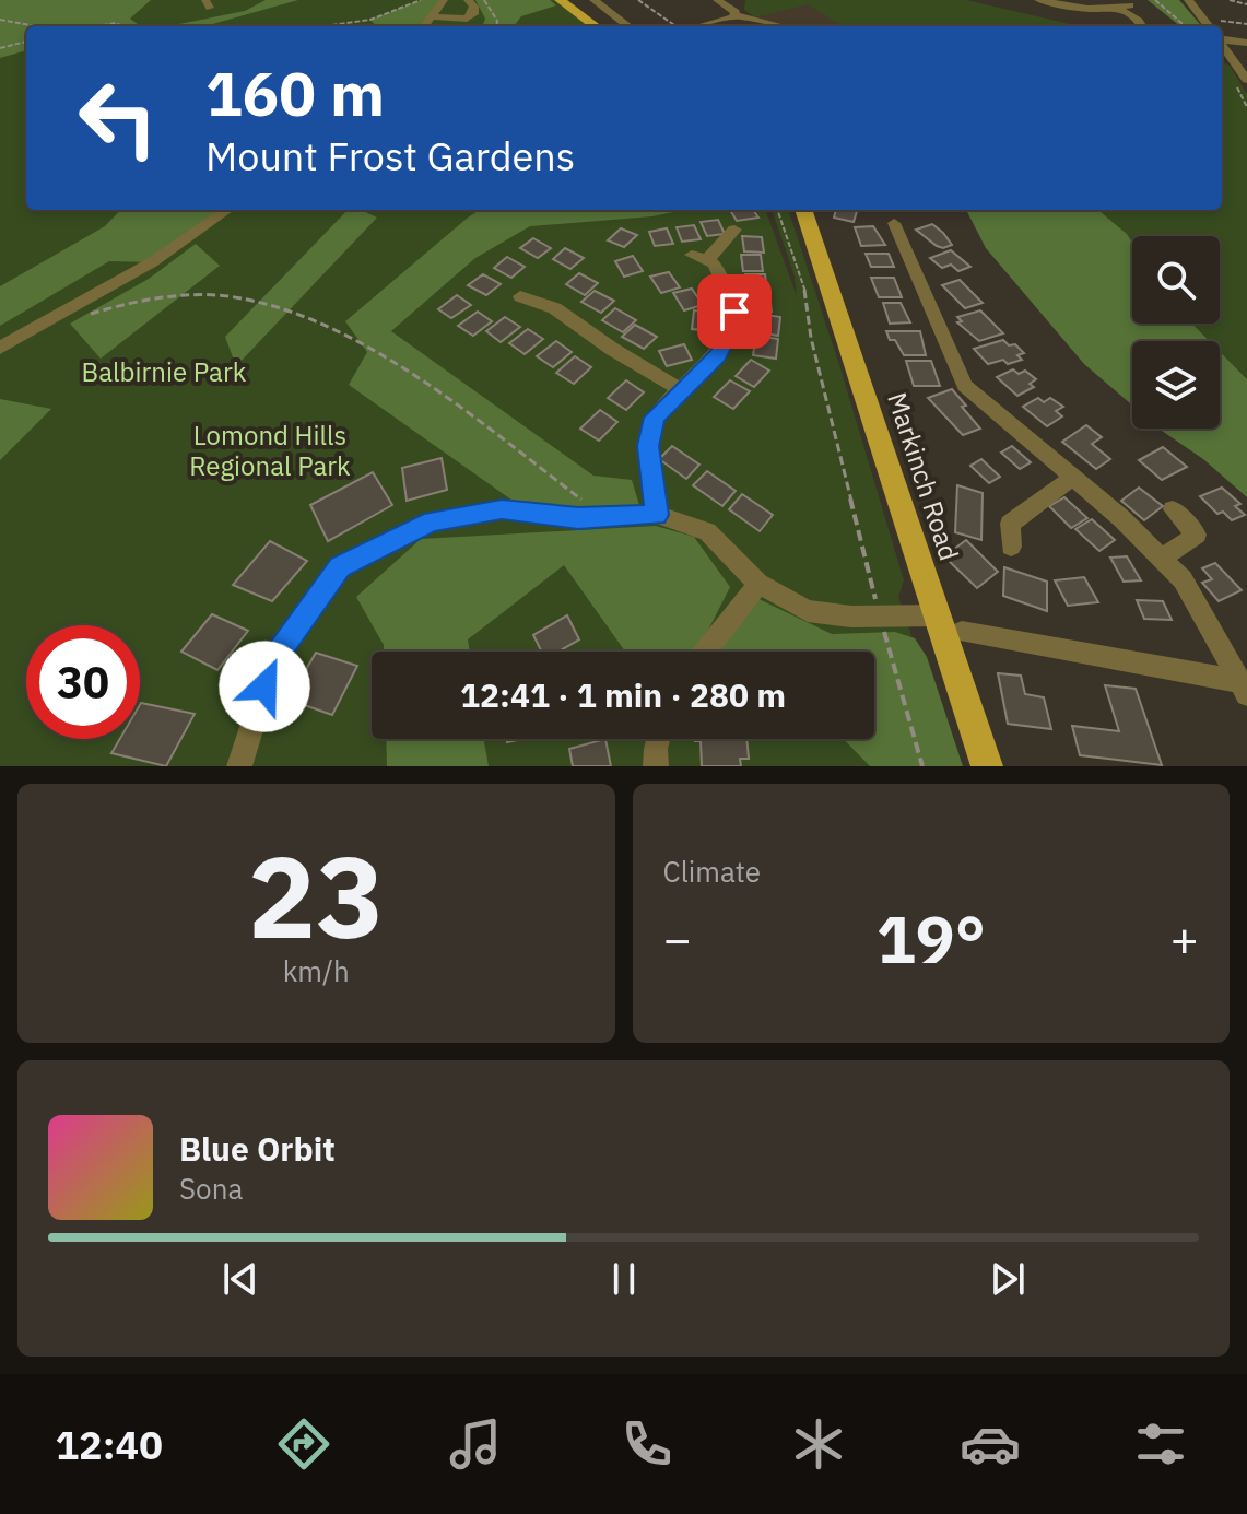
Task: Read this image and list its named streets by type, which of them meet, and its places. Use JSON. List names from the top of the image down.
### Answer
{
  "streets": {
    "main road": ["Markinch Road"]
  },
  "parks": ["Balbirnie Park", "Lomond Hills Regional Park"],
  "page": {
    "turn": ["160 m", "Mount Frost Gardens"],
    "limit": "30",
    "trip": "12:41 · 1 min · 280 m",
    "tile": [
      ["23", "km/h"],
      "Climate"
    ],
    "heat": ["−", "19°", "+"],
    "song": ["Blue Orbit", "Sona"],
    "tabs": "12:40"
  }
}
